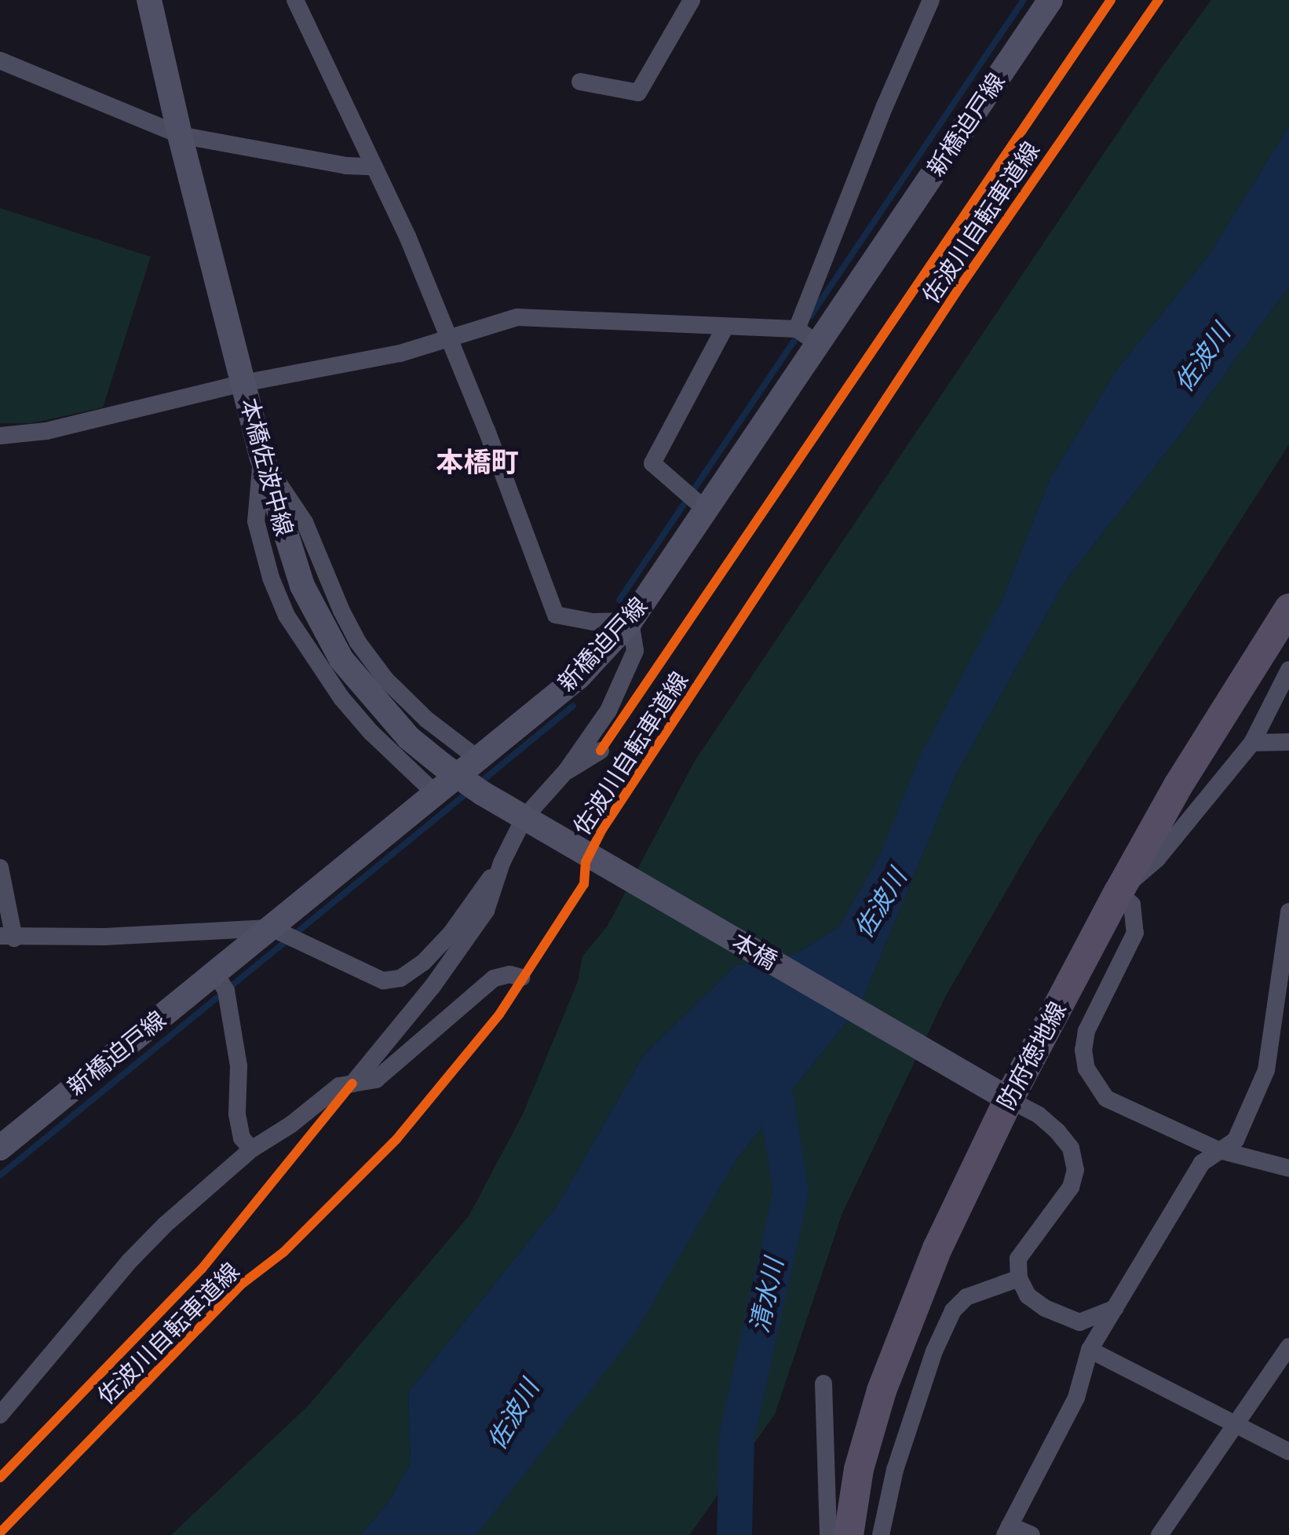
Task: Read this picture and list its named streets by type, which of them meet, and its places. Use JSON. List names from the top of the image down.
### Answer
{
  "streets": {
    "main road": ["防府徳地線"],
    "street": ["新橋迫戸線", "本橋佐波中線", "本橋"],
    "cycle path": ["佐波川自転車道線"]
  },
  "crossings": [
    ["本橋佐波中線", "本橋"],
    ["本橋", "防府徳地線"]
  ],
  "districts": ["本橋町"],
  "water": ["佐波川", "清水川"]
}
